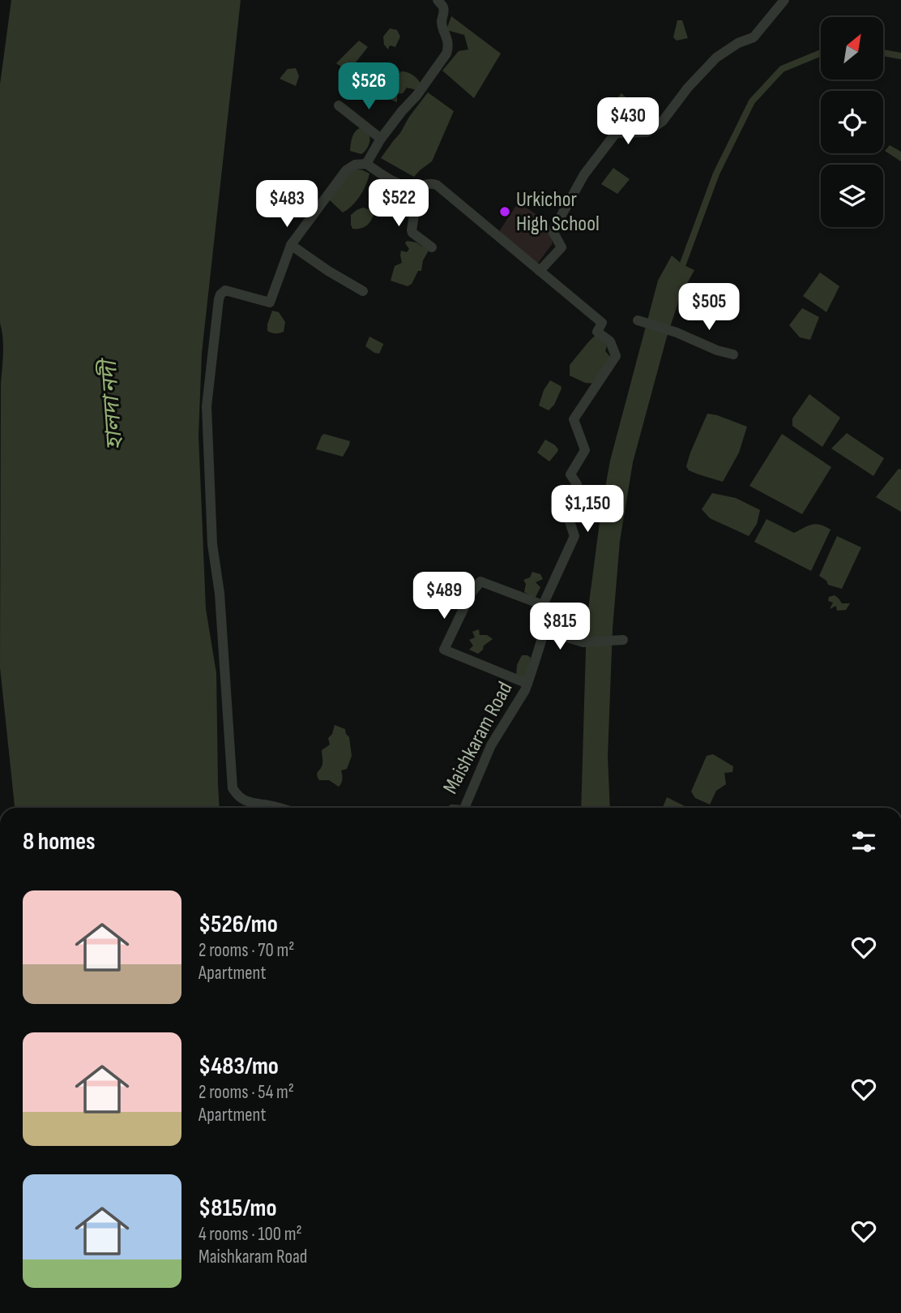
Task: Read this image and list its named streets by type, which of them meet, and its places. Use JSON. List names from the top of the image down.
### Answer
{
  "streets": {
    "street": ["Maishkaram Road"]
  },
  "water": ["হালদা নদী"],
  "places": ["Urkichor High School"],
  "north": "top right",
  "page": {
    "price": [
      "$526",
      "$430",
      "$522",
      "$483",
      "$505",
      "$1,150",
      "$489",
      "$815"
    ],
    "heading": "8 homes",
    "list": [
      {
        "name": "$526/mo",
        "note": "2 rooms · 70 m² · Apartment"
      },
      {
        "name": "$483/mo",
        "note": "2 rooms · 54 m² · Apartment"
      },
      {
        "name": "$815/mo",
        "note": "4 rooms · 100 m² · Maishkaram Road"
      }
    ]
  }
}
